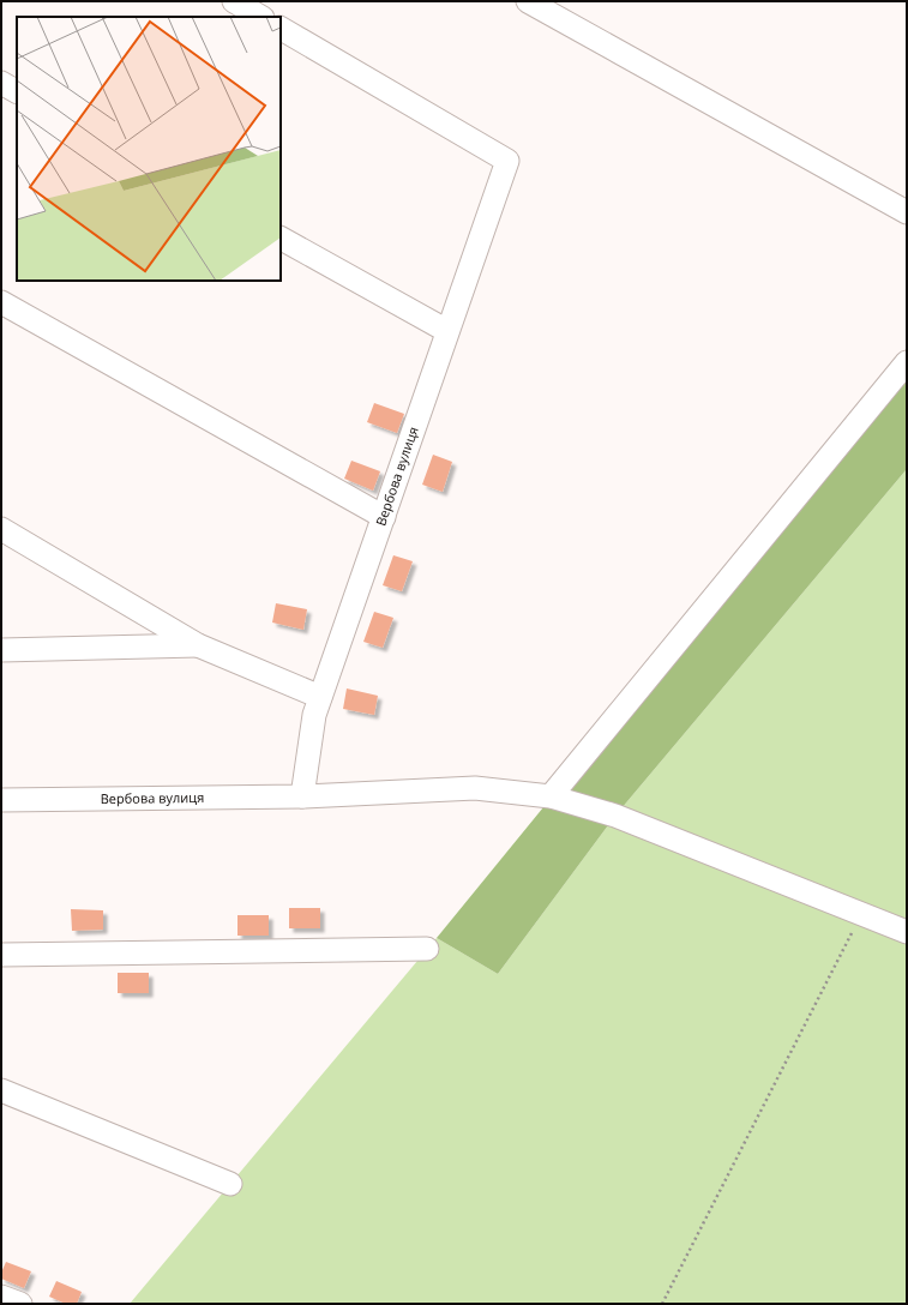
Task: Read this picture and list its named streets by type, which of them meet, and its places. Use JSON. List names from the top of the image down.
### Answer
{
  "streets": {
    "street": ["Вербова вулиця"]
  }
}
